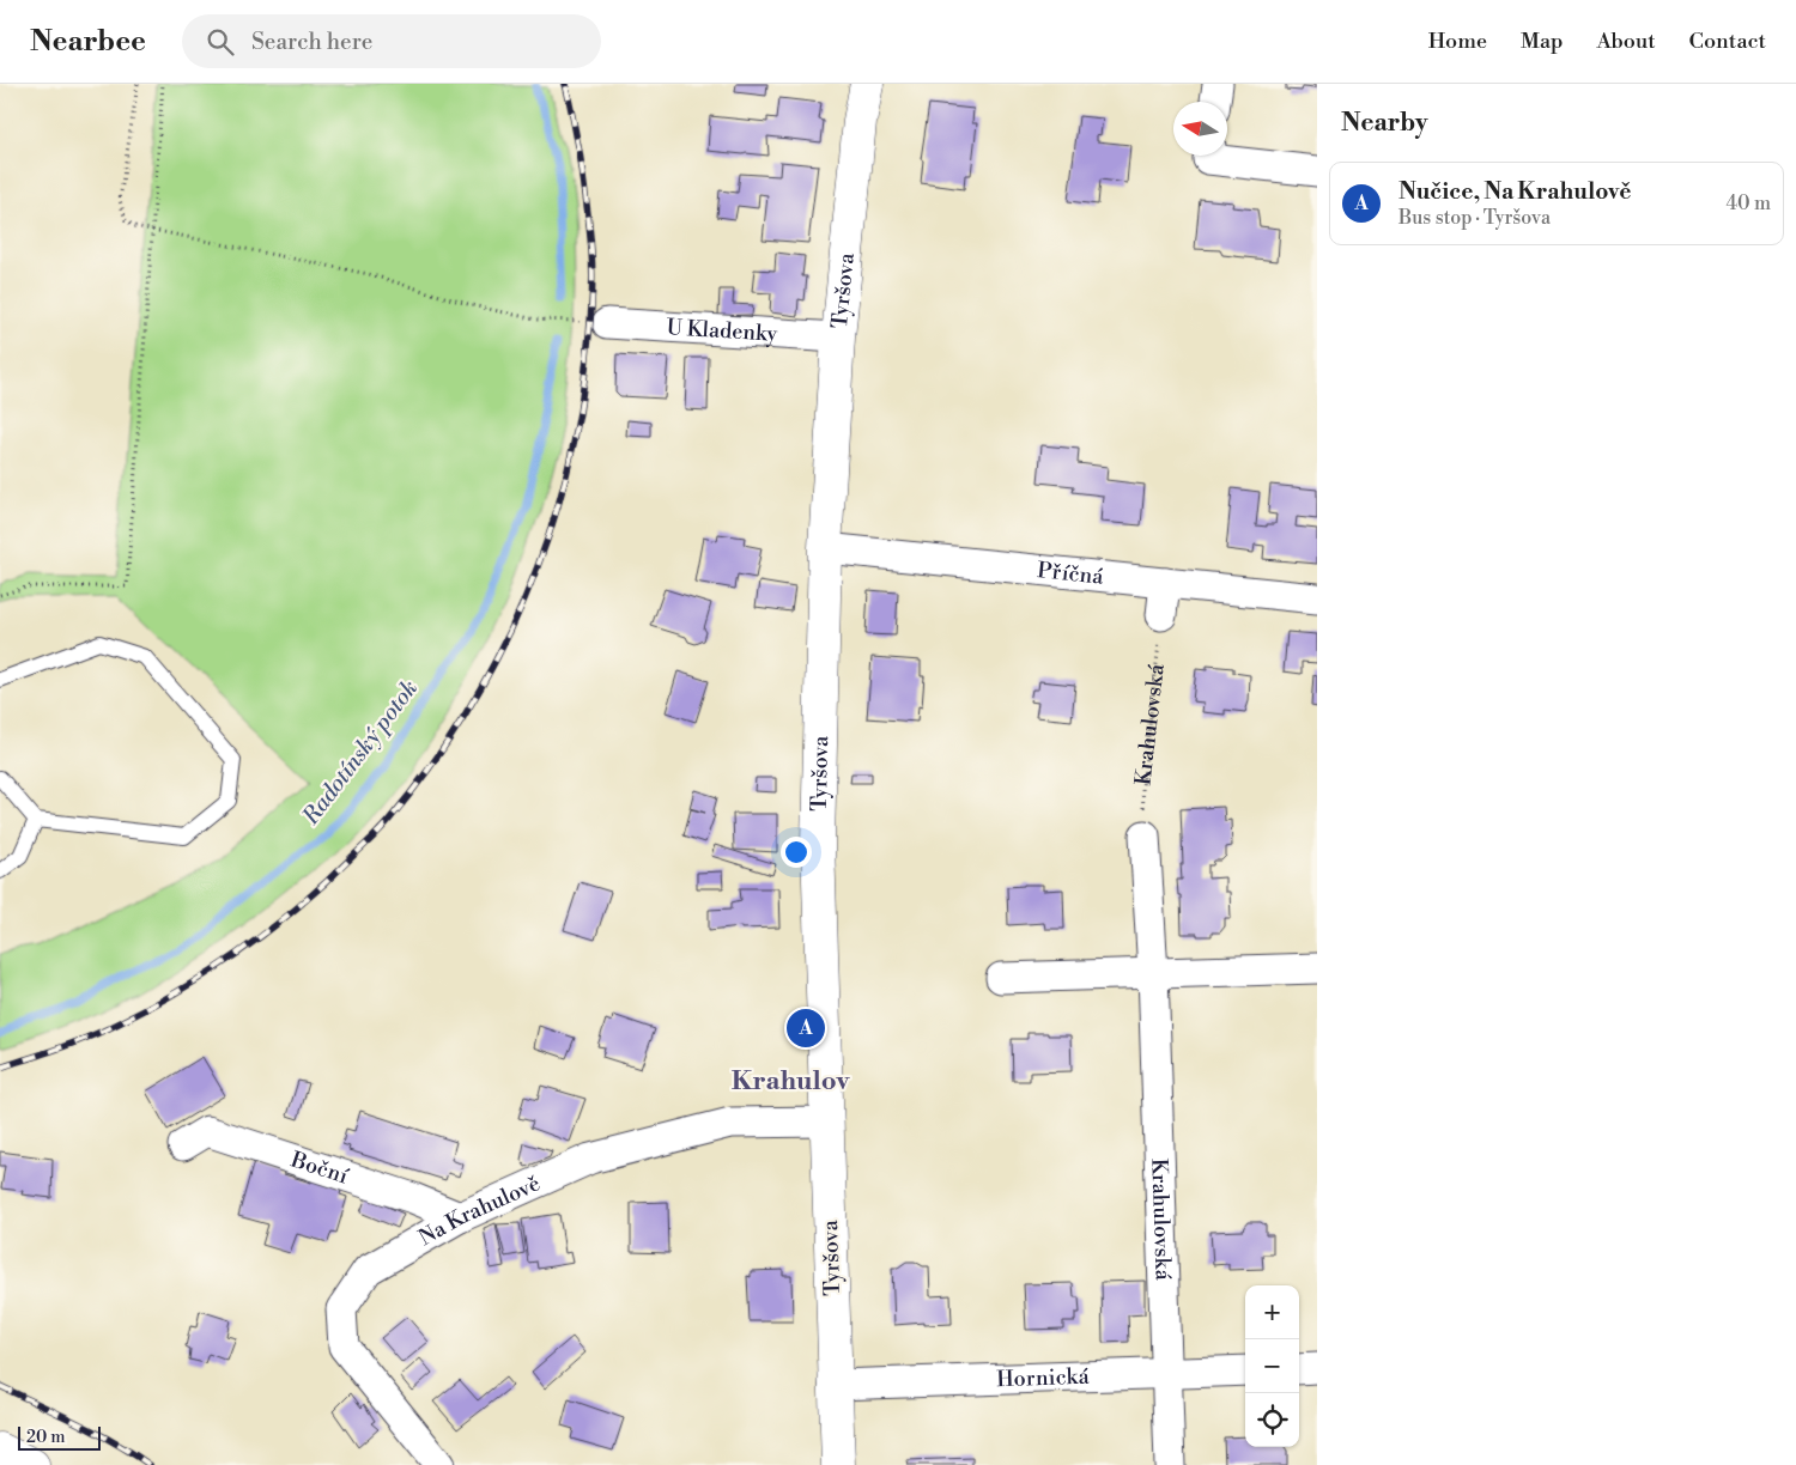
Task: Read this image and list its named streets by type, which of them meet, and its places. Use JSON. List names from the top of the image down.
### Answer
{
  "streets": {
    "street": [
      "Tyršova",
      "U Kladenky",
      "Příčná",
      "Krahulovská",
      "Boční",
      "Na Krahulově",
      "Hornická"
    ]
  },
  "crossings": [
    ["Tyršova", "U Kladenky"],
    ["Tyršova", "Příčná"],
    ["Tyršova", "Na Krahulově"],
    ["Tyršova", "Hornická"],
    ["Krahulovská", "Hornická"],
    ["Boční", "Na Krahulově"]
  ],
  "districts": ["Krahulov"],
  "water": ["Radotínský potok"],
  "scale_bar": "20 m",
  "north": "left",
  "page": {
    "header": "Nearbee",
    "search": "Search here",
    "nav": [
      "Home",
      "Map",
      "About",
      "Contact"
    ],
    "heading": "Nearby",
    "list": [
      {
        "mark": "A",
        "name": "Nučice, Na Krahulově",
        "note": "Bus stop · Tyršova",
        "value": "40 m"
      }
    ],
    "pins": "A",
    "map_buttons": ["+", "−"],
    "scale": "20 m"
  }
}
